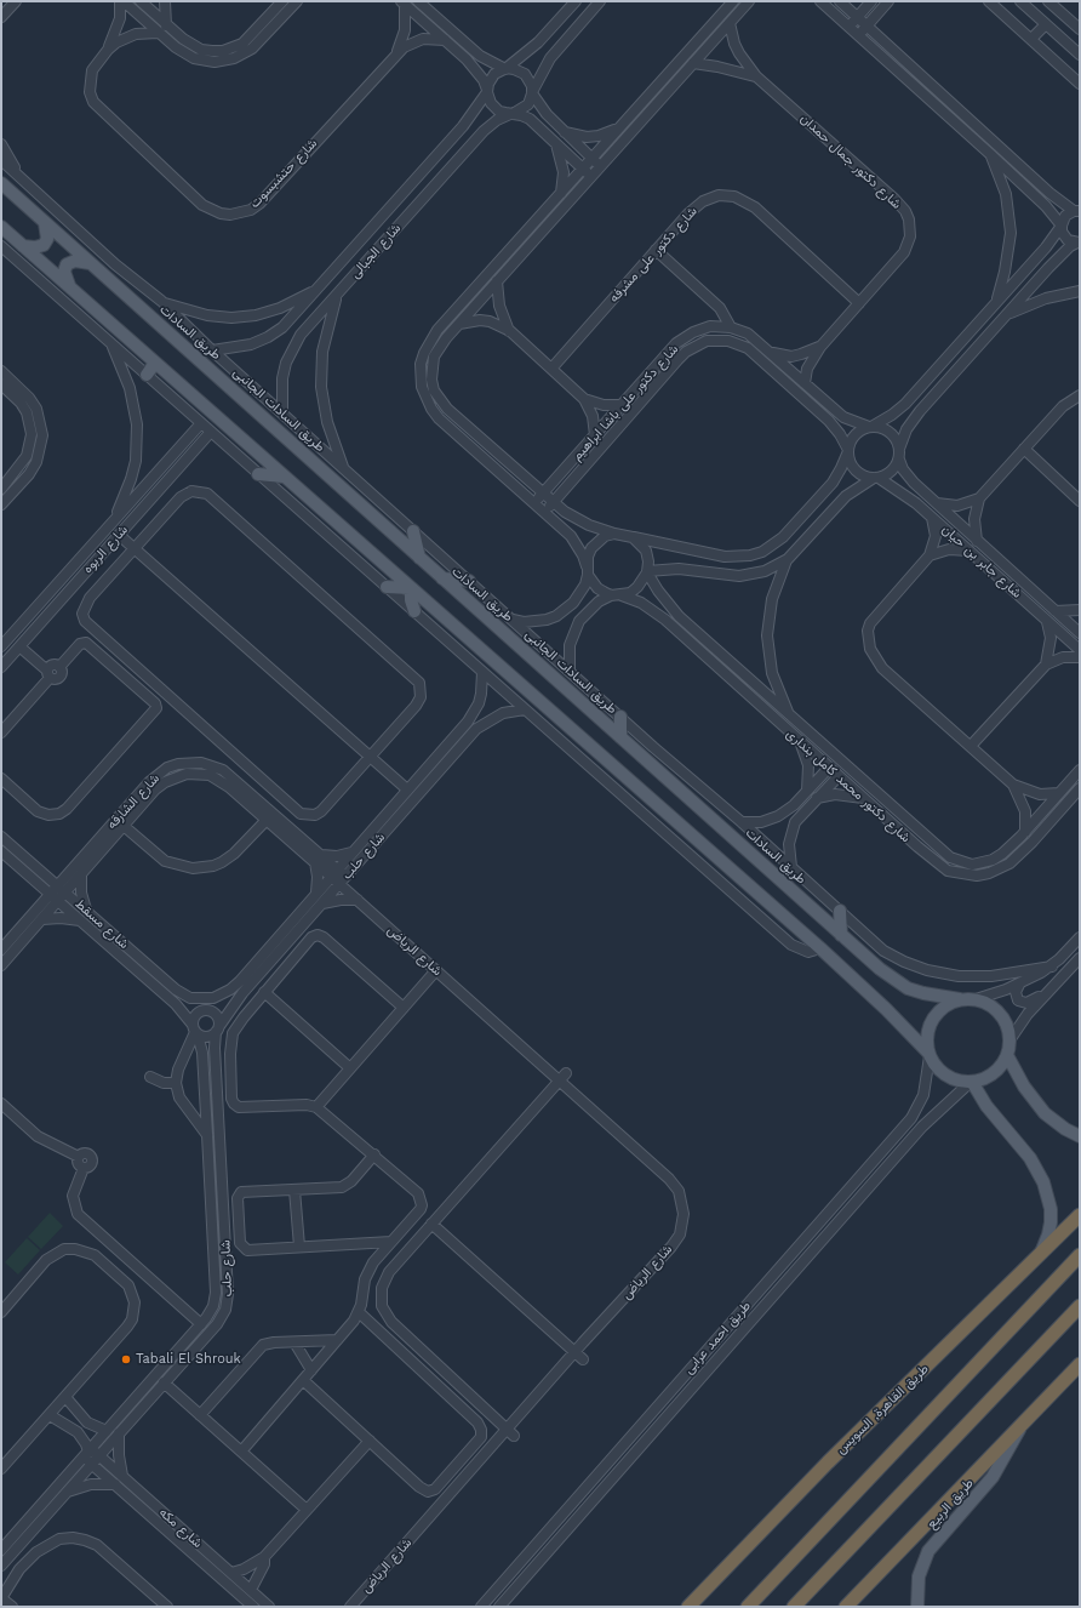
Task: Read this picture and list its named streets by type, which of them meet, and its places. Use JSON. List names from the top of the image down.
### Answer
{
  "streets": {
    "highway": ["طريق القاهرة, السويس"],
    "main road": ["طريق السادات", "طريق الربيع"],
    "street": [
      "شارع دكتور جمال حمدان",
      "شارع حتشبسوت",
      "شارع الجبالى",
      "شارع دكتور على مشرفه",
      "شارع دكتور على باشا ابراهيم",
      "طريق السادات الجانبى",
      "شارع الربوه",
      "شارع جابر بن حيان",
      "شارع دكتور محمد كامل بندارى",
      "شارع الشارقه",
      "شارع حلب",
      "شارع مسقط",
      "شارع الرياض",
      "طريق احمد عرابى",
      "شارع مكه"
    ]
  },
  "crossings": [
    ["شارع دكتور جمال حمدان", "شارع دكتور على مشرفه"],
    ["شارع دكتور جمال حمدان", "شارع دكتور على باشا ابراهيم"],
    ["شارع الجبالى", "طريق السادات الجانبى"],
    ["طريق السادات", "طريق احمد عرابى"],
    ["شارع دكتور على باشا ابراهيم", "شارع جابر بن حيان"],
    ["شارع الشارقه", "شارع حلب"],
    ["شارع الشارقه", "شارع مسقط"],
    ["شارع الشارقه", "شارع الرياض"],
    ["شارع حلب", "شارع مسقط"],
    ["شارع حلب", "شارع الرياض"],
    ["شارع حلب", "شارع مكه"]
  ],
  "places": ["Tabali El Shrouk"]
}
